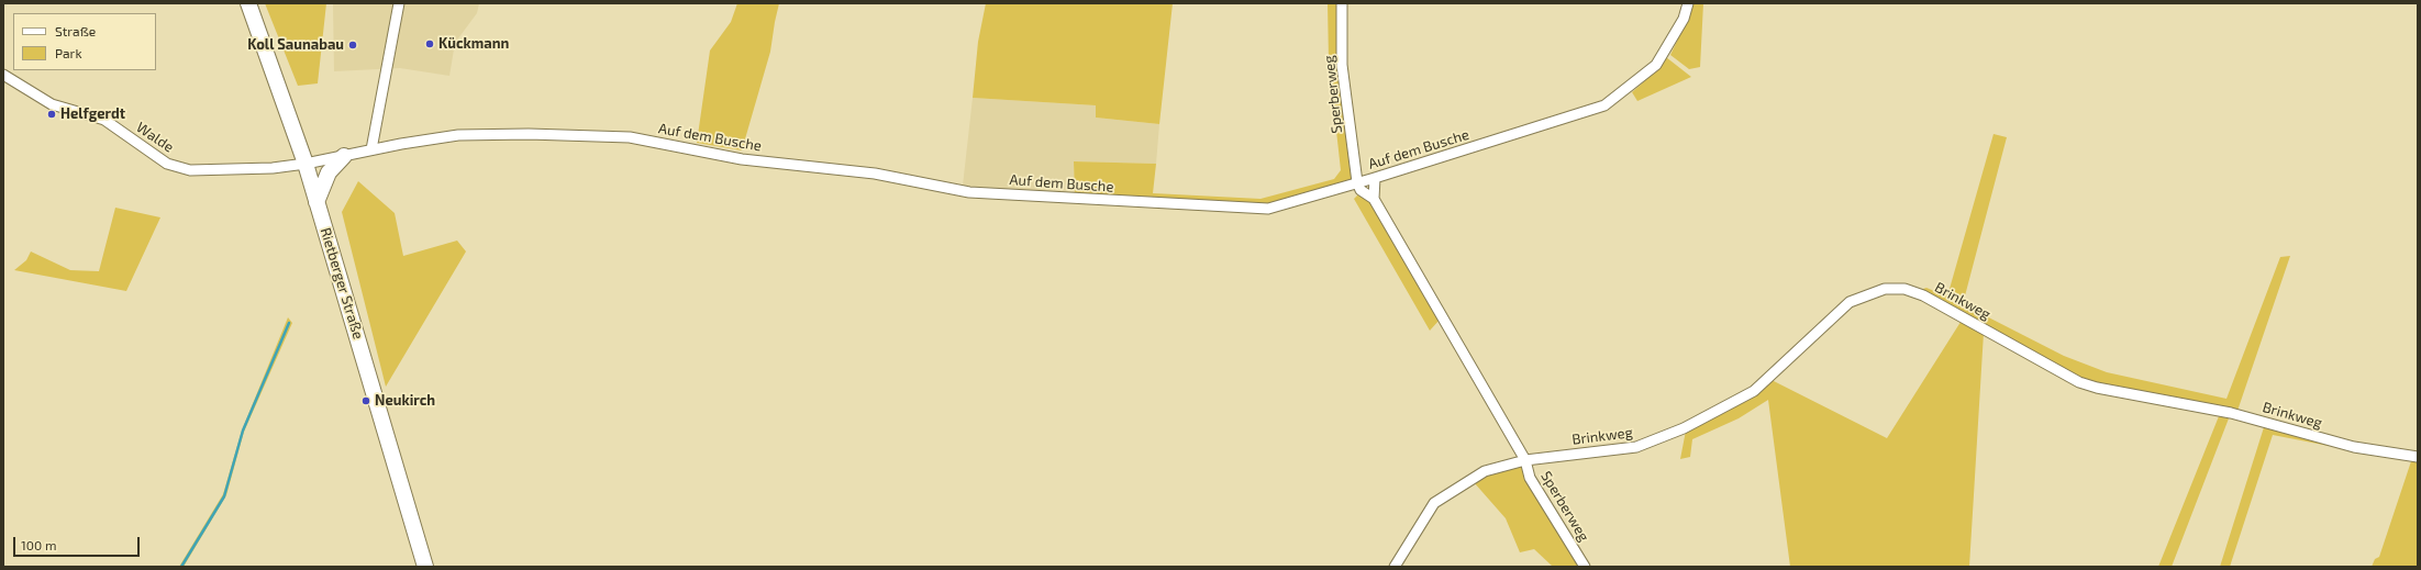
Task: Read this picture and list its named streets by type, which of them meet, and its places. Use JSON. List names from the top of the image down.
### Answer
{
  "streets": {
    "main road": ["Rietberger Straße"],
    "street": [
      "Sperberweg",
      "Walde",
      "Auf dem Busche",
      "Brinkweg"
    ]
  },
  "crossings": [
    ["Sperberweg", "Auf dem Busche"],
    ["Sperberweg", "Brinkweg"],
    ["Walde", "Auf dem Busche"],
    ["Walde", "Rietberger Straße"],
    ["Auf dem Busche", "Rietberger Straße"]
  ],
  "places": [
    "Kückmann",
    "Koll Saunabau",
    "Helfgerdt",
    "Neukirch"
  ],
  "legend": ["Straße", "Park"],
  "scale_bar": "100 m"
}
